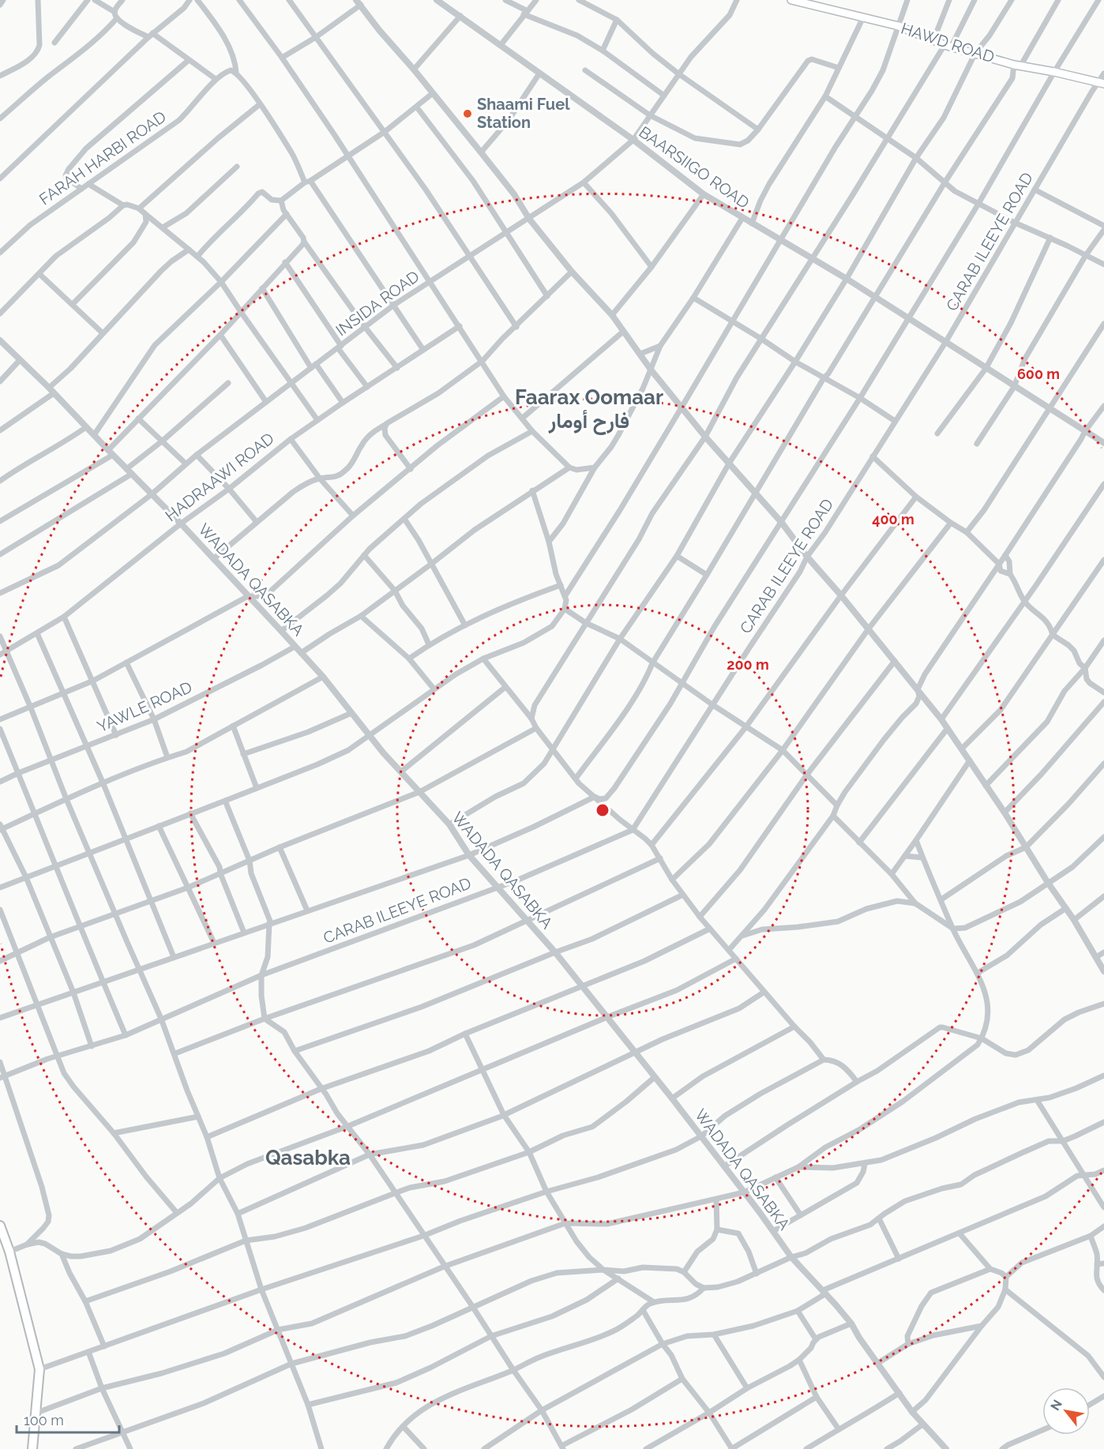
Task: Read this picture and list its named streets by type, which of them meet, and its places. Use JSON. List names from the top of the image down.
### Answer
{
  "streets": {
    "main road": ["HAWD ROAD"],
    "street": [
      "FARAH HARBI ROAD",
      "BAARSIIGO ROAD",
      "CARAB ILEEYE ROAD",
      "INSIDA ROAD",
      "HADRAAWI ROAD",
      "WADADA QASABKA",
      "YAWLE ROAD"
    ]
  },
  "crossings": [
    ["HAWD ROAD", "CARAB ILEEYE ROAD"],
    ["BAARSIIGO ROAD", "CARAB ILEEYE ROAD"],
    ["BAARSIIGO ROAD", "INSIDA ROAD"],
    ["CARAB ILEEYE ROAD", "WADADA QASABKA"],
    ["INSIDA ROAD", "WADADA QASABKA"],
    ["HADRAAWI ROAD", "WADADA QASABKA"],
    ["WADADA QASABKA", "YAWLE ROAD"]
  ],
  "districts": ["Faarax Oomaar فارح أومار", "Qasabka"],
  "places": ["Shaami Fuel Station"],
  "scale_bar": "100 m",
  "north": "top left",
  "rings": ["600 m", "400 m", "200 m"]
}
